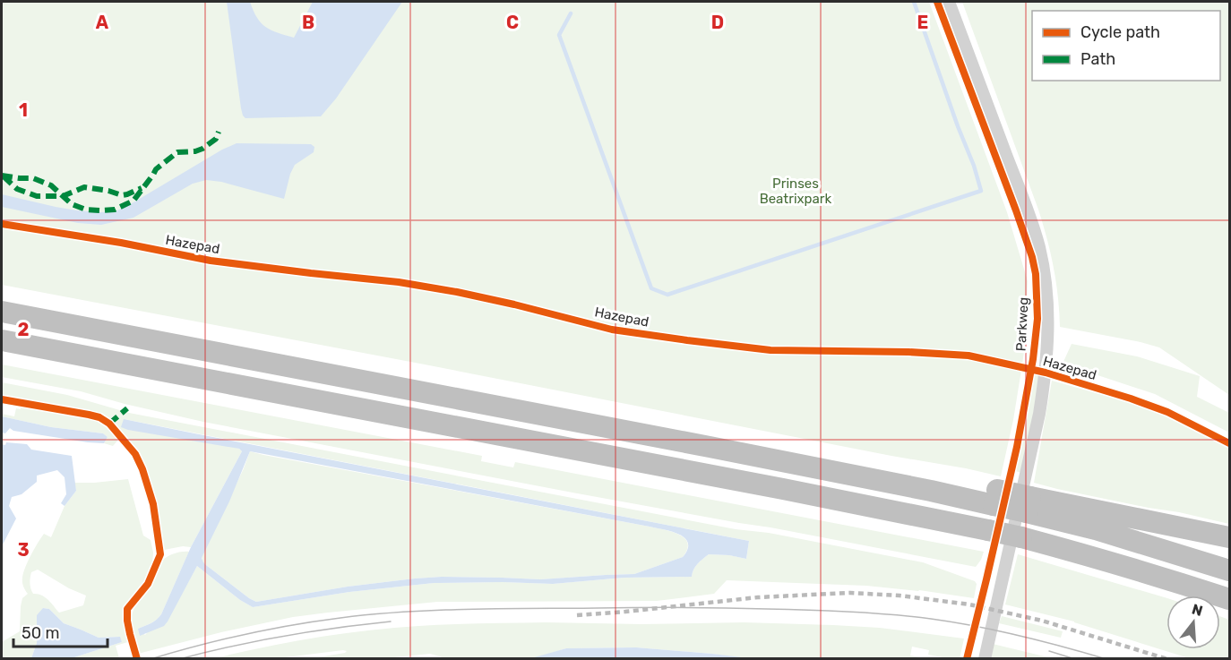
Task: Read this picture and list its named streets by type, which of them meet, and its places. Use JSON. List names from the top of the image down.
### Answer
{
  "streets": {
    "street": ["Parkweg"],
    "cycle path": ["Hazepad"]
  },
  "parks": ["Prinses Beatrixpark"],
  "legend": ["Cycle path", "Path"],
  "scale_bar": "50 m",
  "north": "top",
  "grid": {
    "columns": [
      "A",
      "B",
      "C",
      "D",
      "E"
    ],
    "rows": ["1", "2", "3"]
  }
}
